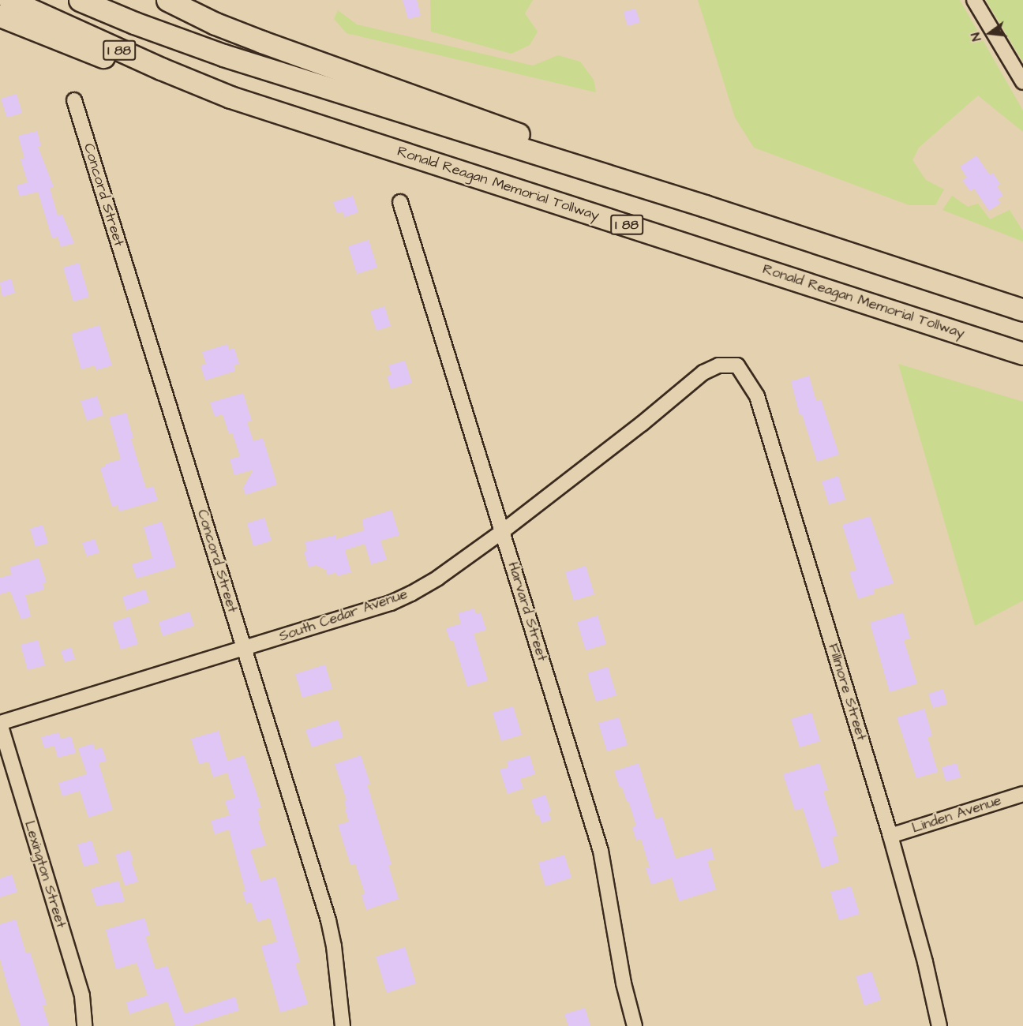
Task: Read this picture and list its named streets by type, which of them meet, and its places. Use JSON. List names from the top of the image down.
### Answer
{
  "streets": {
    "highway": ["I 88", "Ronald Reagan Memorial Tollway"],
    "street": [
      "Concord Street",
      "Harvard Street",
      "South Cedar Avenue",
      "Fillmore Street",
      "Linden Avenue",
      "Lexington Street"
    ]
  },
  "crossings": [
    ["Concord Street", "South Cedar Avenue"],
    ["Harvard Street", "South Cedar Avenue"],
    ["South Cedar Avenue", "Fillmore Street"],
    ["South Cedar Avenue", "Lexington Street"],
    ["Fillmore Street", "Linden Avenue"]
  ],
  "north": "left"
}
